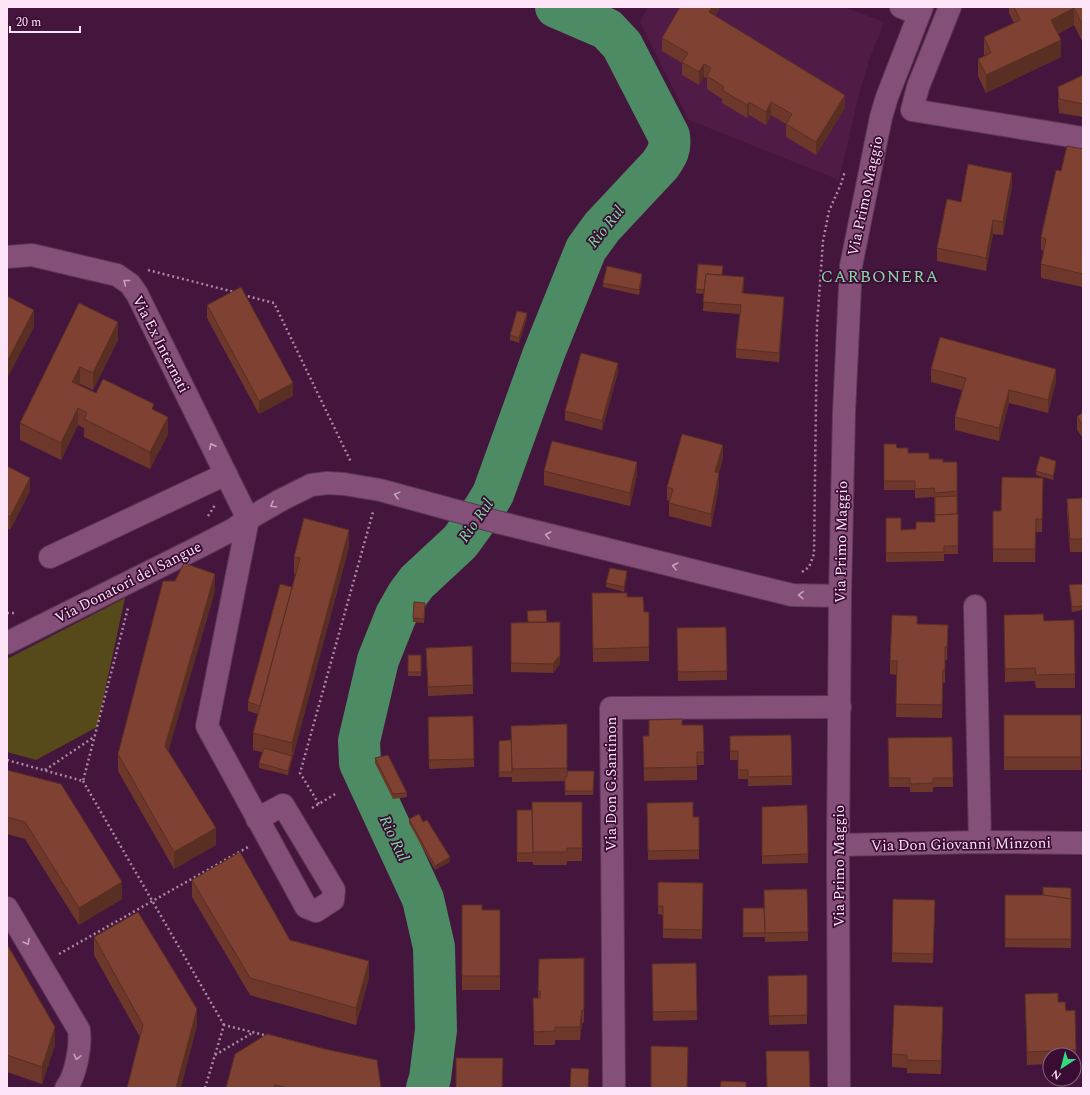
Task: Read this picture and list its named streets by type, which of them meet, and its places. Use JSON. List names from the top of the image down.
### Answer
{
  "streets": {
    "street": [
      "Via Primo Maggio",
      "Via Ex Internati",
      "Via Donatori del Sangue",
      "Via Don G.Santinon",
      "Via Don Giovanni Minzoni"
    ]
  },
  "crossings": [
    ["Via Primo Maggio", "Via Donatori del Sangue"],
    ["Via Primo Maggio", "Via Don G.Santinon"],
    ["Via Primo Maggio", "Via Don Giovanni Minzoni"],
    ["Via Ex Internati", "Via Donatori del Sangue"]
  ],
  "one_way": ["Via Ex Internati", "Via Donatori del Sangue"],
  "districts": ["CARBONERA"],
  "water": ["Rio Rul"],
  "scale_bar": "20 m",
  "north": "bottom left"
}
